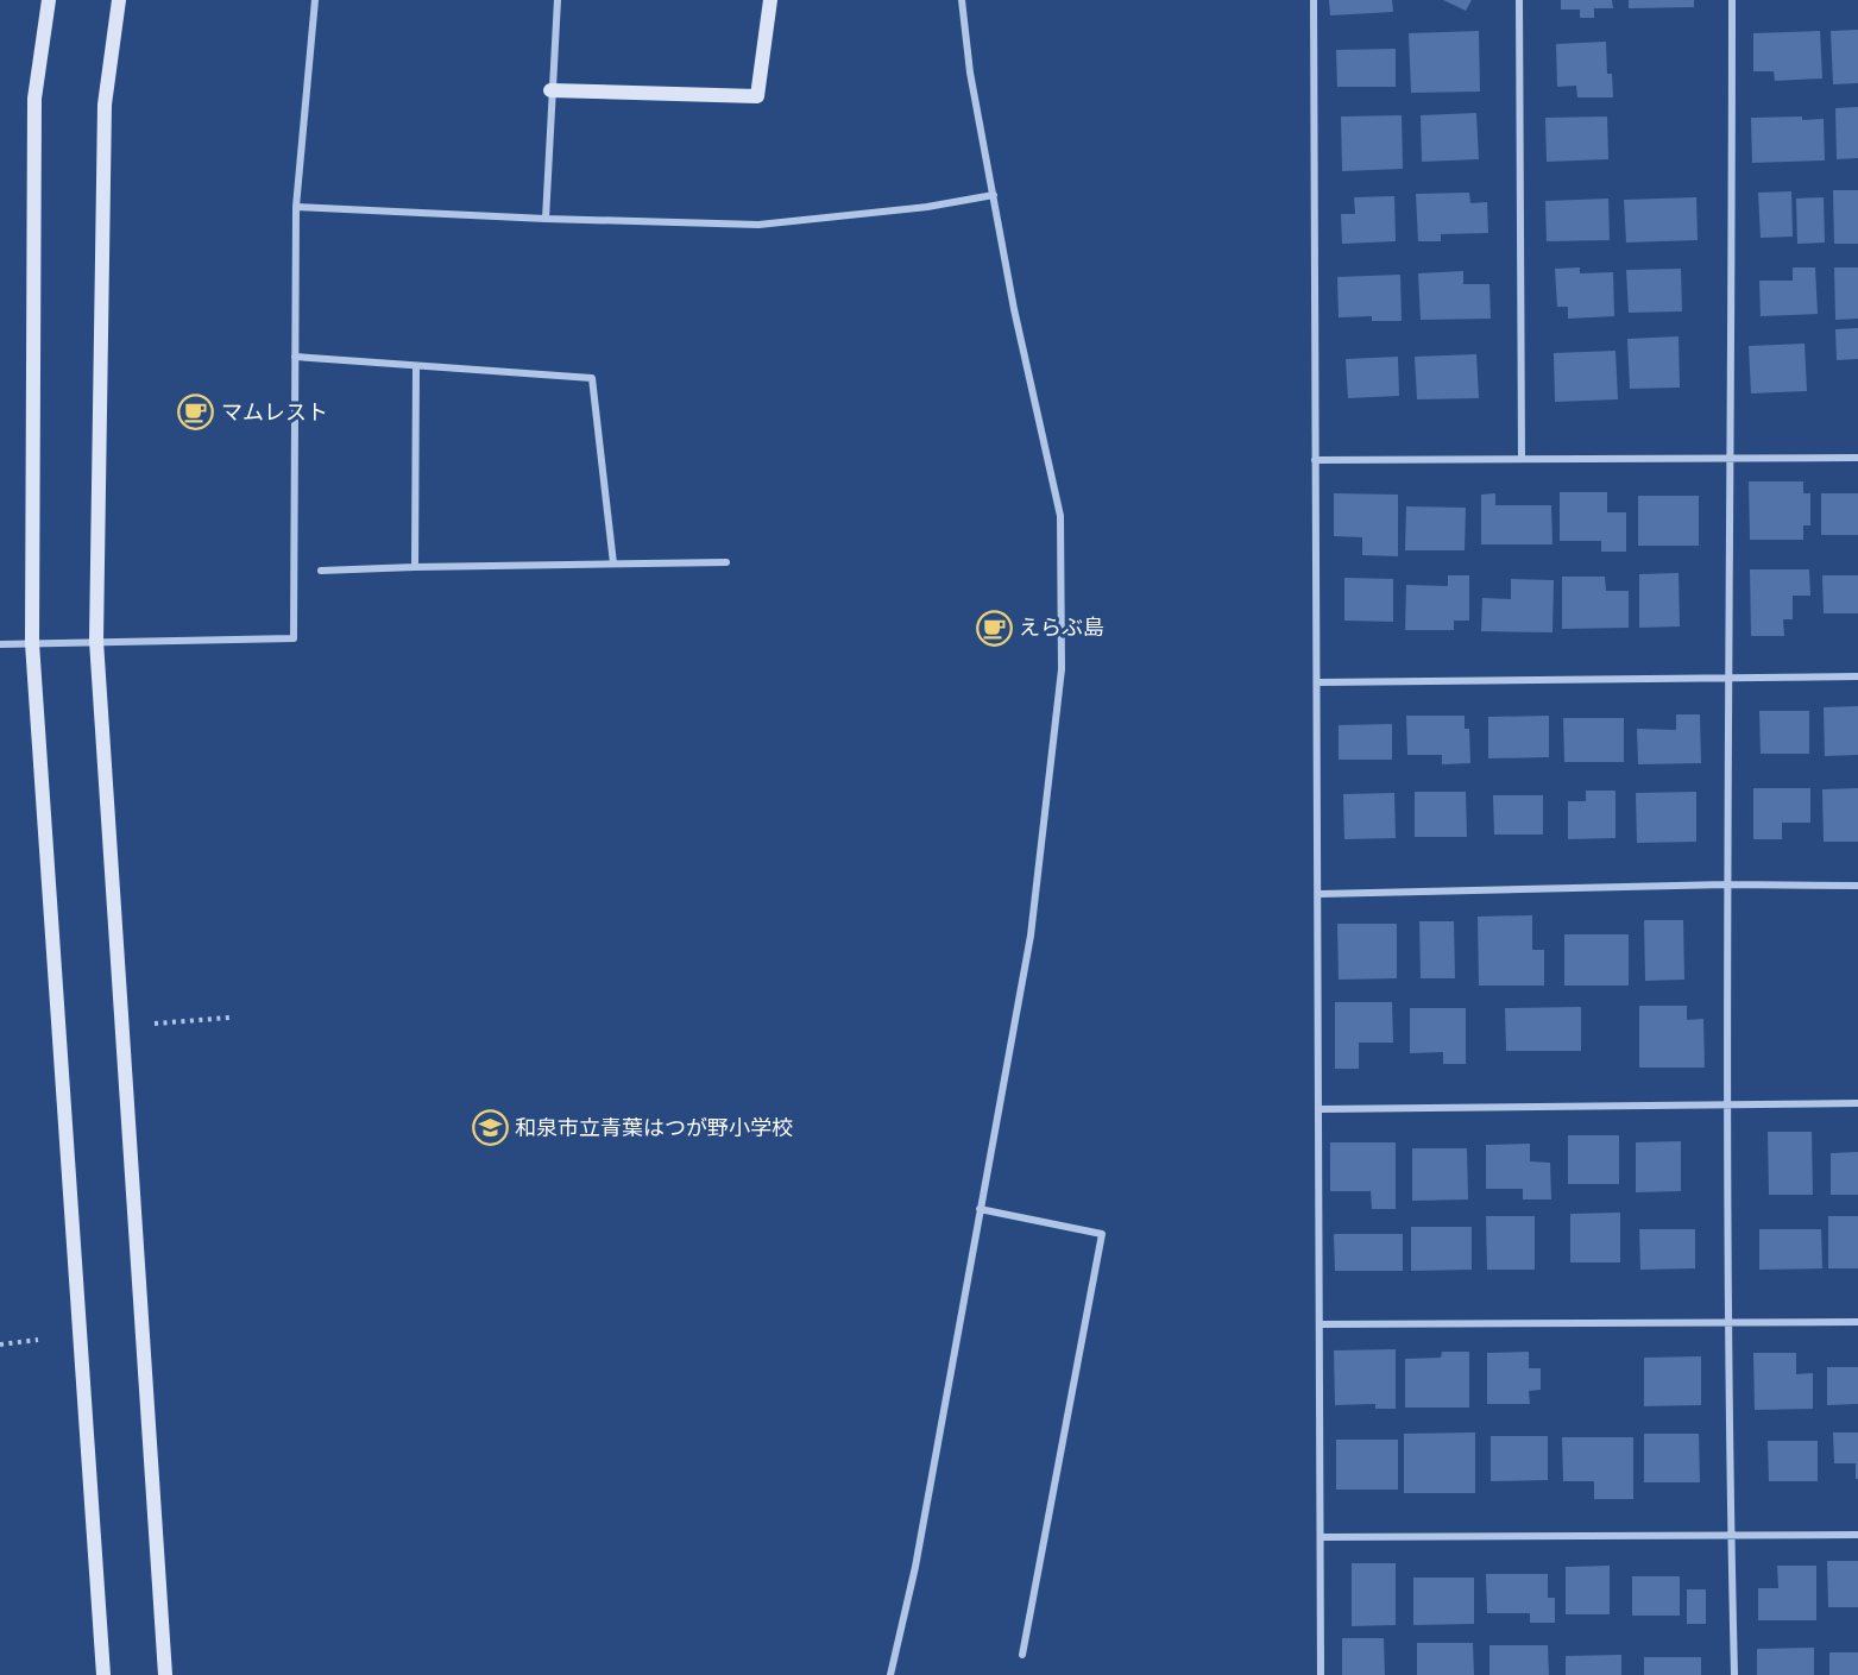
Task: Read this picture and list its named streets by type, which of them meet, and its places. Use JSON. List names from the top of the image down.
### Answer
{
  "places": {
    "cafe": ["マムレスト", "えらぶ島"],
    "school or university": ["和泉市立青葉はつが野小学校"]
  }
}
